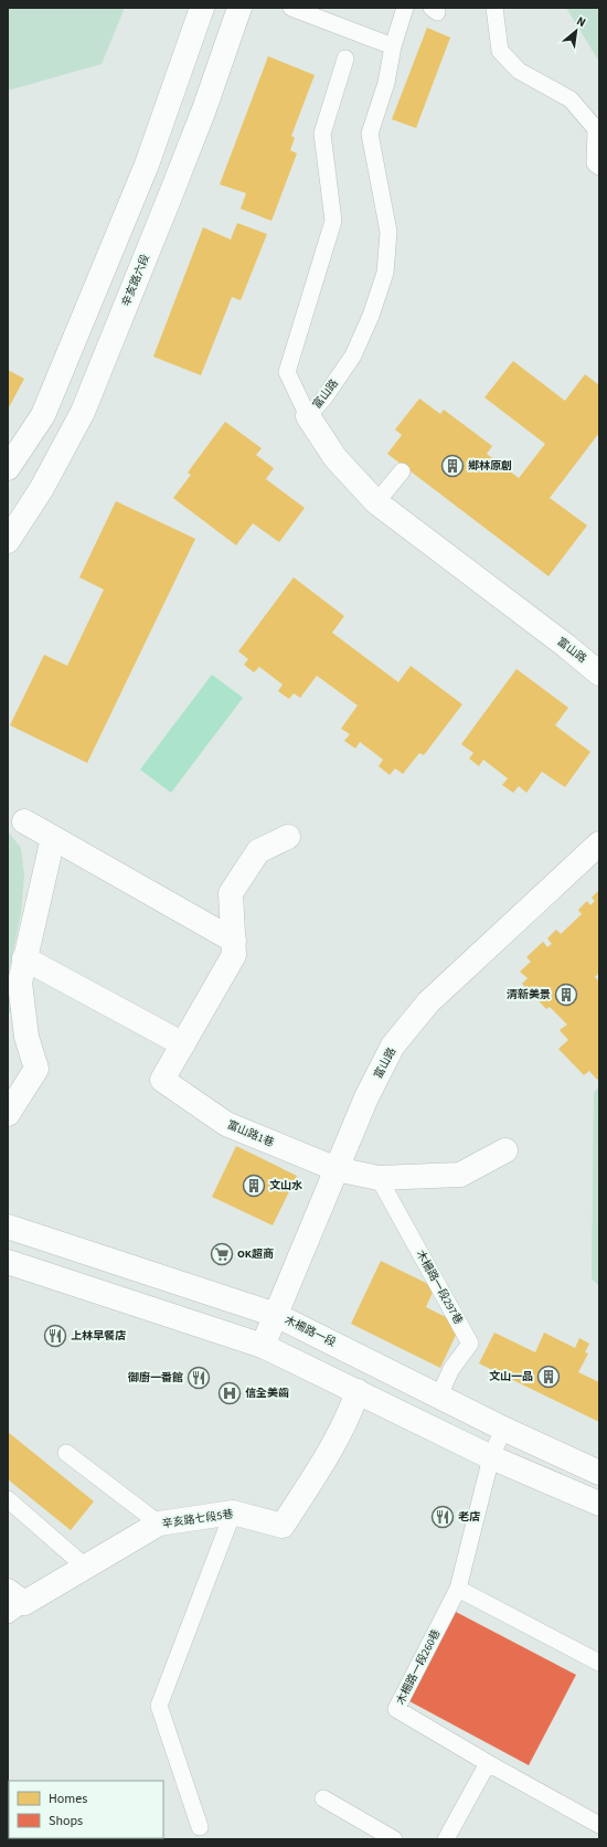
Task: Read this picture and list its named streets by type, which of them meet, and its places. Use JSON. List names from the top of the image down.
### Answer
{
  "streets": {
    "street": [
      "辛亥路六段",
      "富山路",
      "富山路1巷",
      "木柵路一段",
      "辛亥路七段5巷"
    ],
    "lane": ["木柵路一段297巷", "木柵路一段260巷"]
  },
  "crossings": [
    ["富山路", "富山路1巷"],
    ["富山路", "木柵路一段"],
    ["木柵路一段297巷", "木柵路一段"],
    ["木柵路一段", "木柵路一段260巷"]
  ],
  "places": {
    "building": [
      "鄉林原創",
      "清新美景",
      "文山水",
      "文山一品"
    ],
    "supermarket": ["OK超商"],
    "restaurant": ["上林早餐店", "御廚一番館", "老店"],
    "hospital": ["信全美齒"]
  },
  "legend": ["Homes", "Shops"],
  "north": "top right"
}
